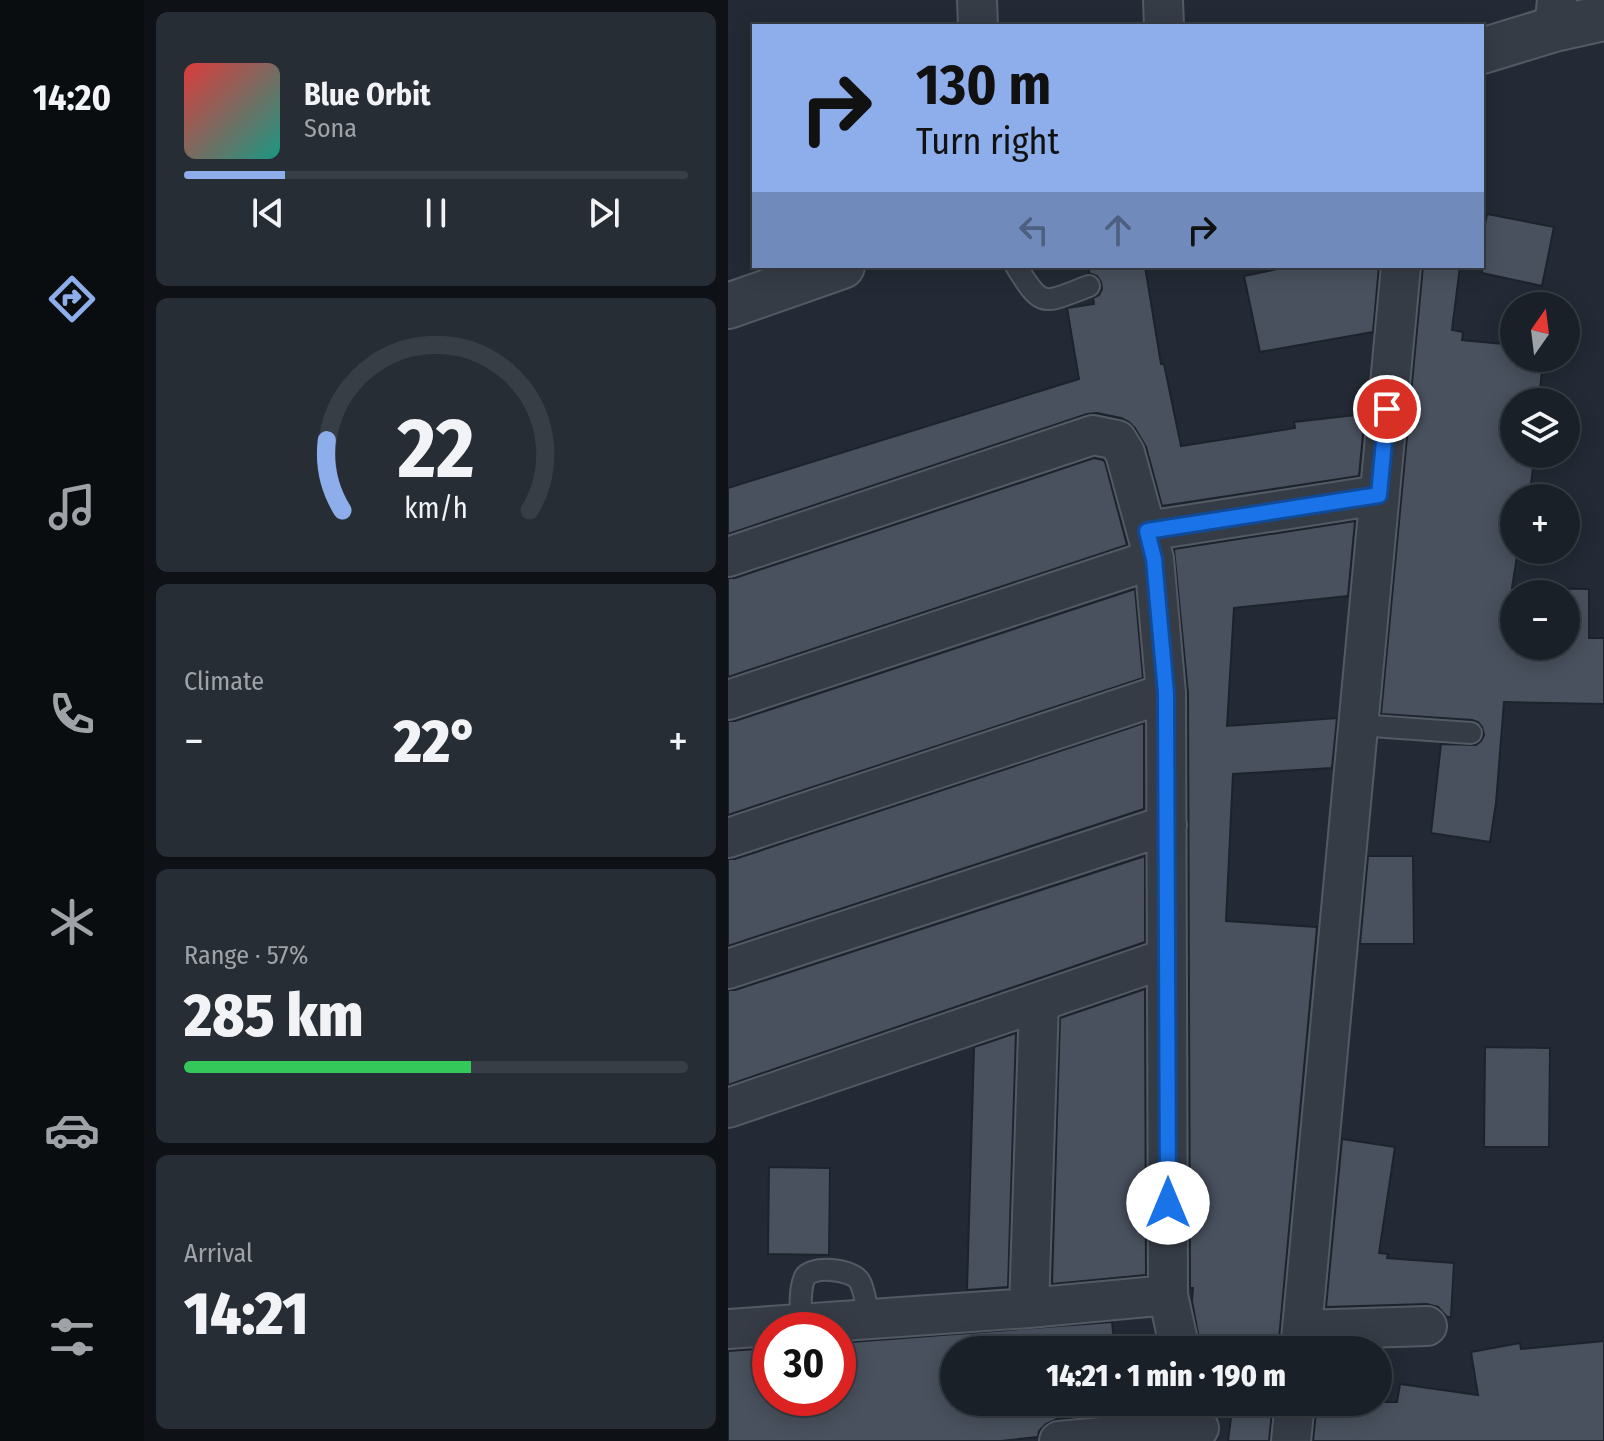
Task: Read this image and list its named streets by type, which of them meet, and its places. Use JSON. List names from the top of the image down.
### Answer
{
  "north": "top",
  "page": {
    "tabs": "14:20",
    "turn": ["130 m", "Turn right"],
    "song": ["Blue Orbit", "Sona"],
    "map_buttons": ["+", "−"],
    "tile": [
      "Climate",
      ["Range · 57%", "285 km"],
      ["Arrival", "14:21"]
    ],
    "heat": ["−", "22°", "+"],
    "limit": "30",
    "trip": "14:21 · 1 min · 190 m",
    "gauge": ["22", "km/h"]
  }
}
